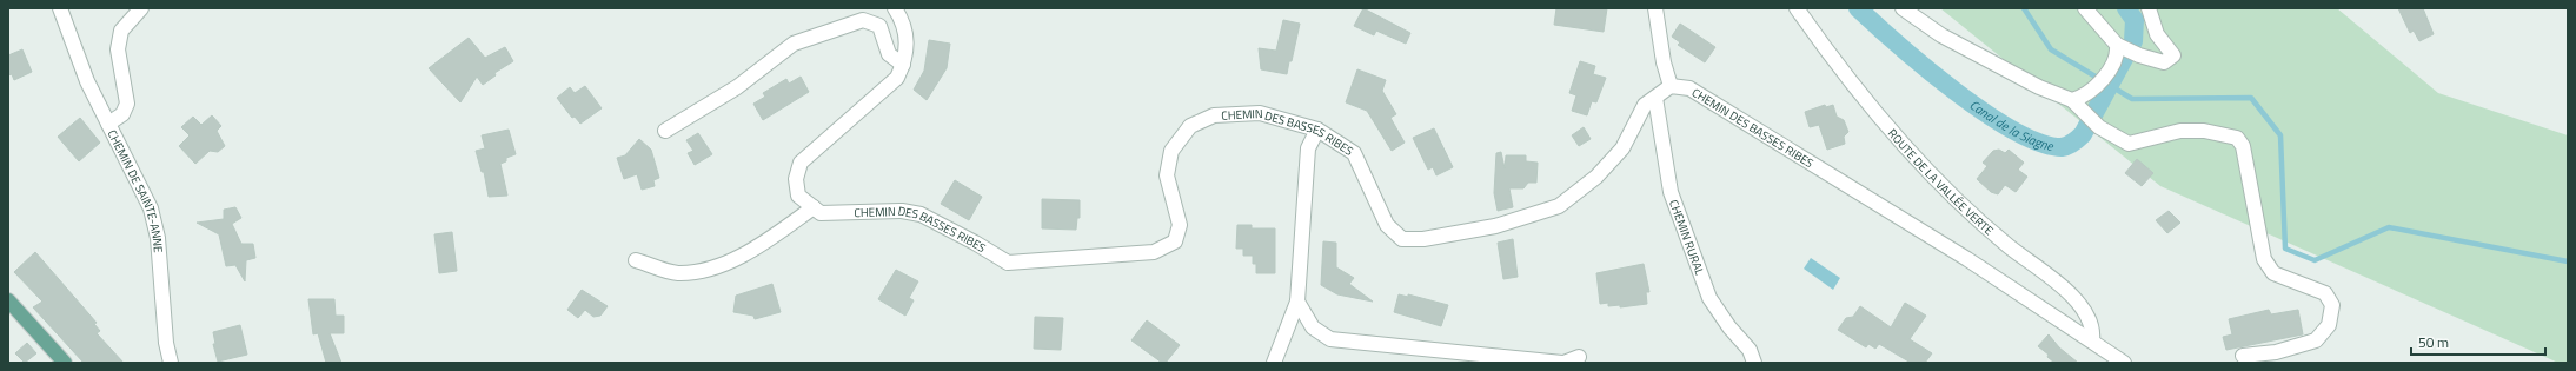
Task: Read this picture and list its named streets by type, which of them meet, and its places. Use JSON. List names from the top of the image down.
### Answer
{
  "streets": {
    "street": [
      "CHEMIN DES BASSES RIBES",
      "ROUTE DE LA VALLÉE VERTE",
      "CHEMIN DE SAINTE-ANNE",
      "CHEMIN RURAL"
    ]
  },
  "crossings": [
    ["CHEMIN DES BASSES RIBES", "ROUTE DE LA VALLÉE VERTE"],
    ["CHEMIN DES BASSES RIBES", "CHEMIN RURAL"]
  ],
  "water": ["Canal de la Siagne"],
  "scale_bar": "50 m"
}
